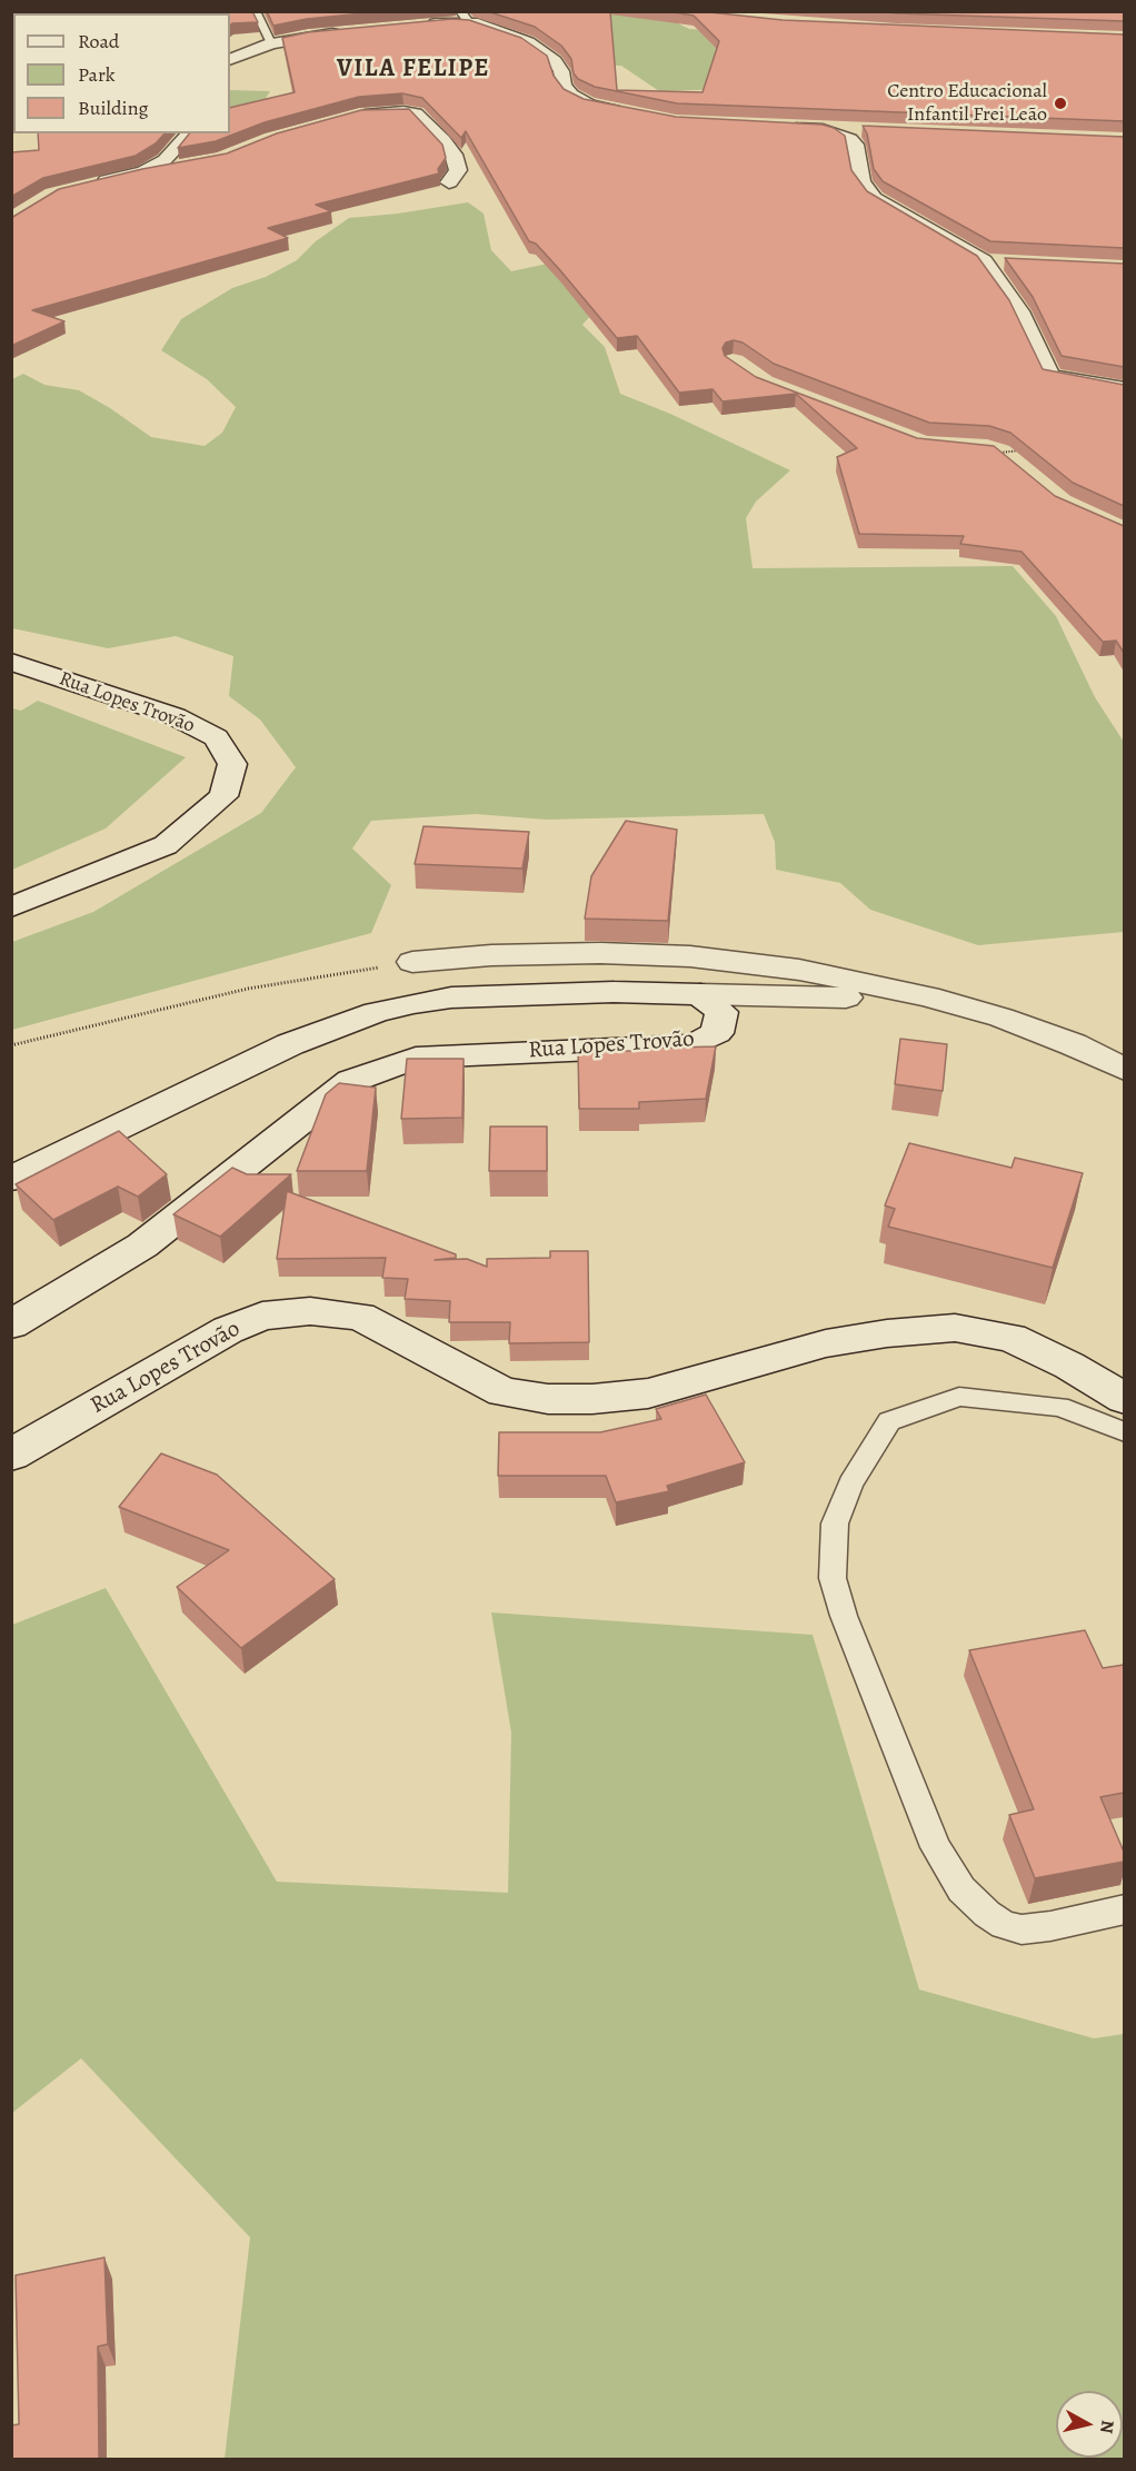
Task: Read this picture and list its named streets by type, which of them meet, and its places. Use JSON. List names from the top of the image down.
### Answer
{
  "streets": {
    "street": ["Rua Lopes Trovão"]
  },
  "districts": ["VILA FELIPE"],
  "places": ["Centro Educacional Infantil Frei Leão"],
  "legend": ["Road", "Park", "Building"],
  "north": "right"
}
